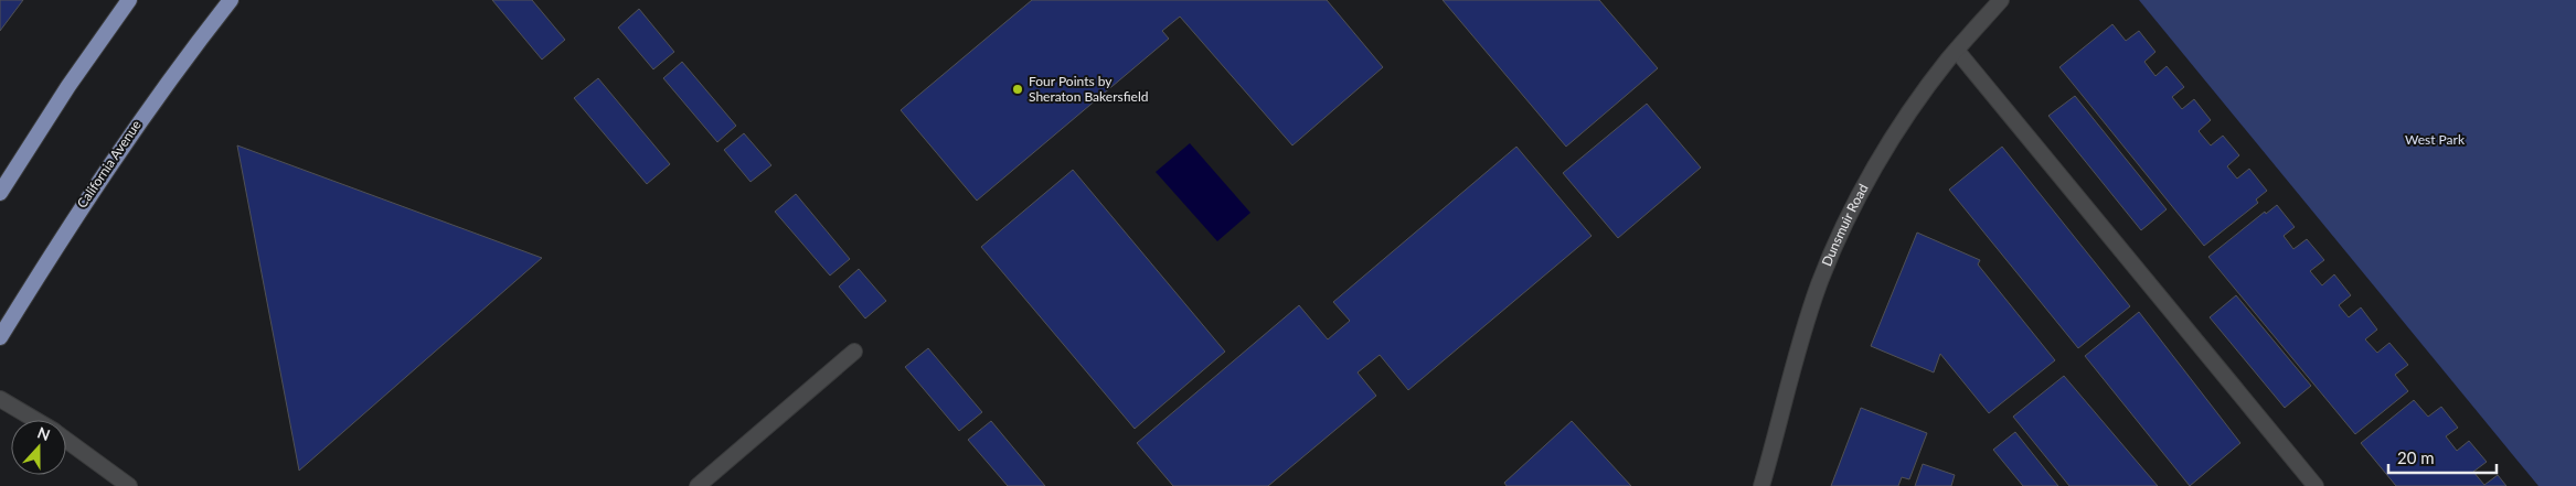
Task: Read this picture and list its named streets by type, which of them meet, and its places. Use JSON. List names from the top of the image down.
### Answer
{
  "streets": {
    "main road": ["California Avenue"],
    "street": ["Dunsmuir Road"]
  },
  "parks": ["West Park"],
  "places": ["Four Points by Sheraton Bakersfield"],
  "scale_bar": "20 m",
  "north": "top"
}
